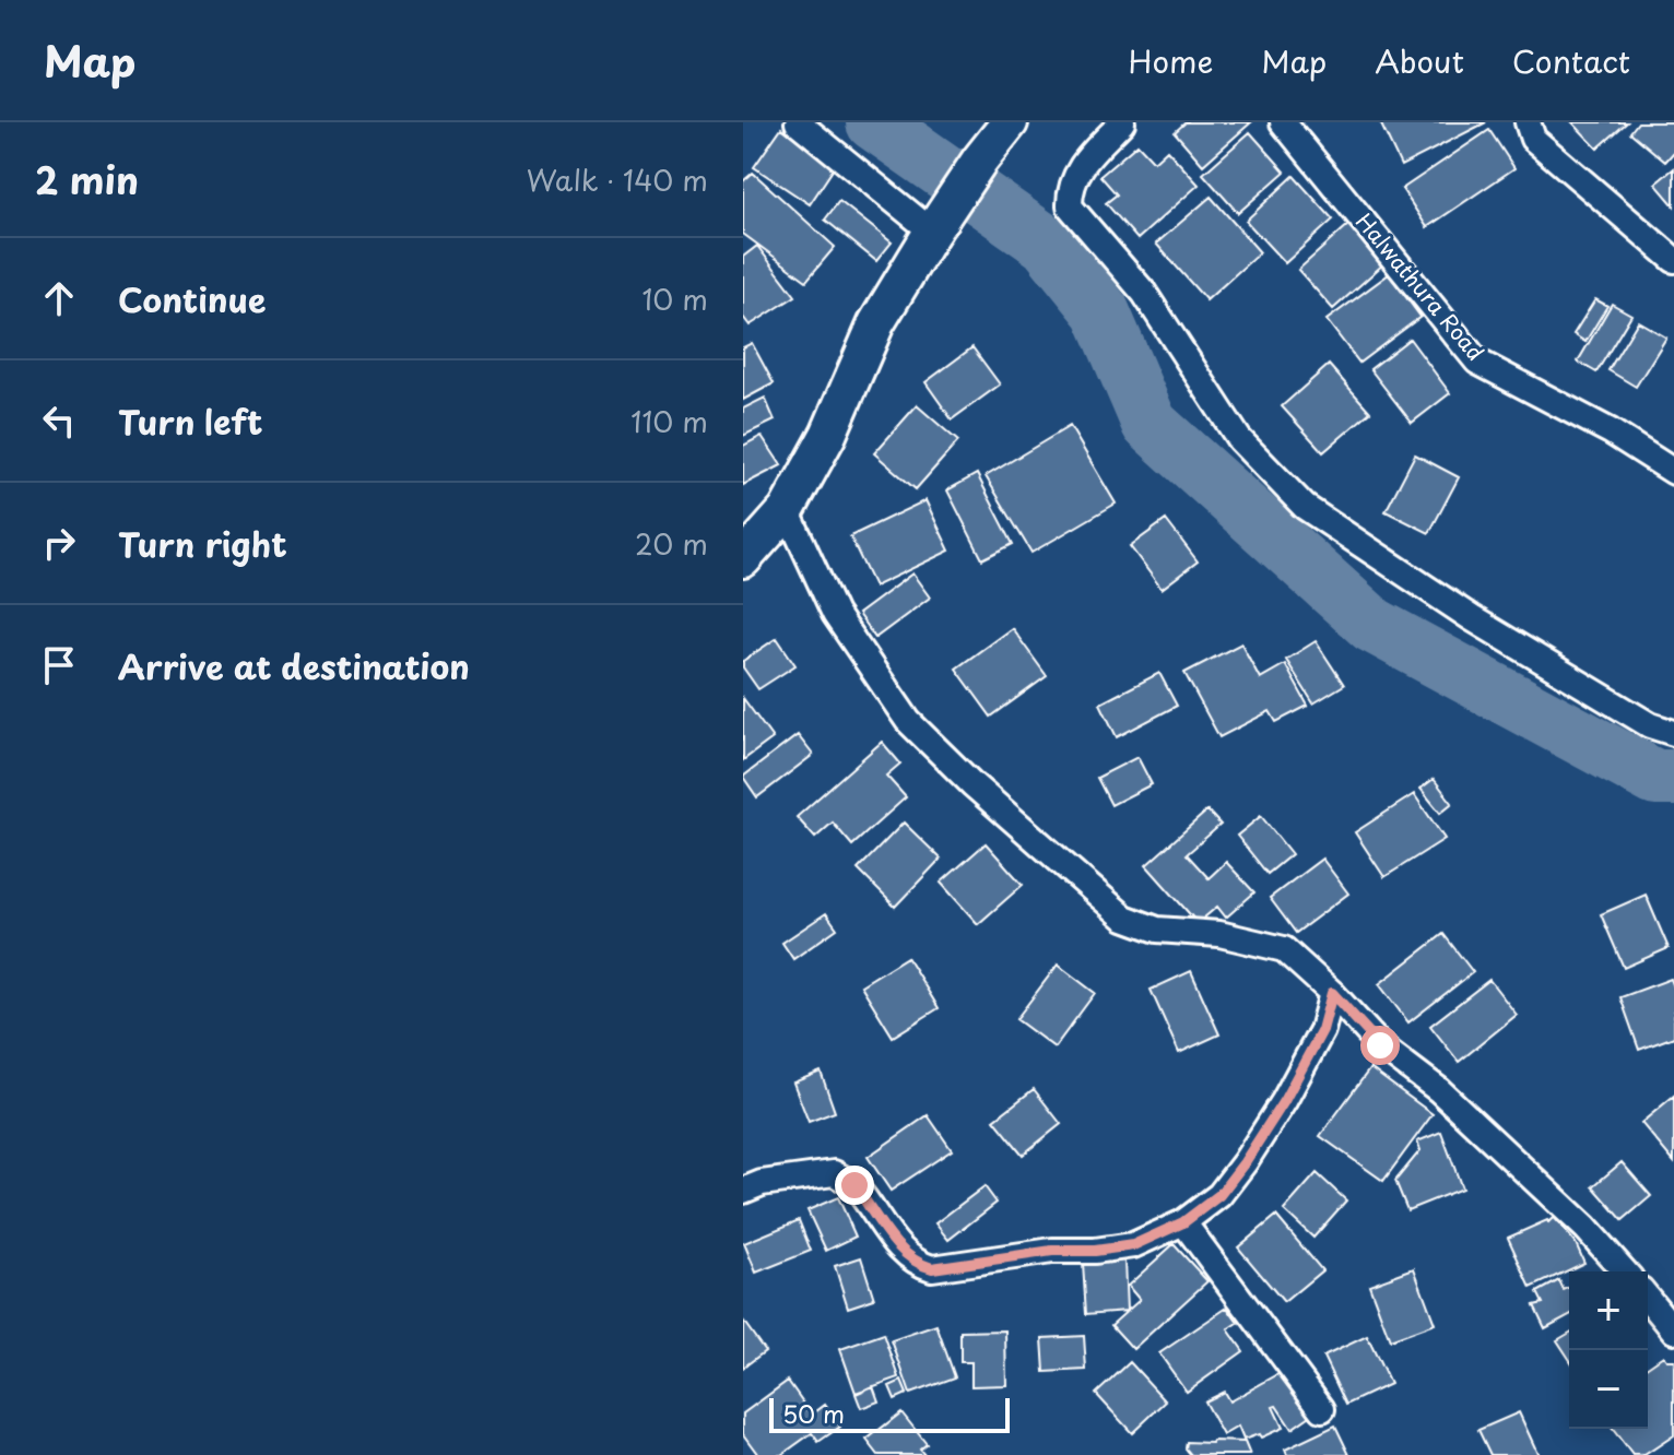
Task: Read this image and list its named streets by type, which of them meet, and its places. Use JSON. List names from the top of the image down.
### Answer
{
  "streets": {
    "street": ["Halwathura Road"]
  },
  "scale_bar": "50 m",
  "page": {
    "header": "Map",
    "nav": [
      "Home",
      "Map",
      "About",
      "Contact"
    ],
    "heading": ["2 min", "Walk · 140 m"],
    "list": [
      ["Continue", "10 m"],
      ["Turn left", "110 m"],
      ["Turn right", "20 m"],
      "Arrive at destination"
    ],
    "map_buttons": ["+", "−"],
    "scale": "50 m"
  }
}
